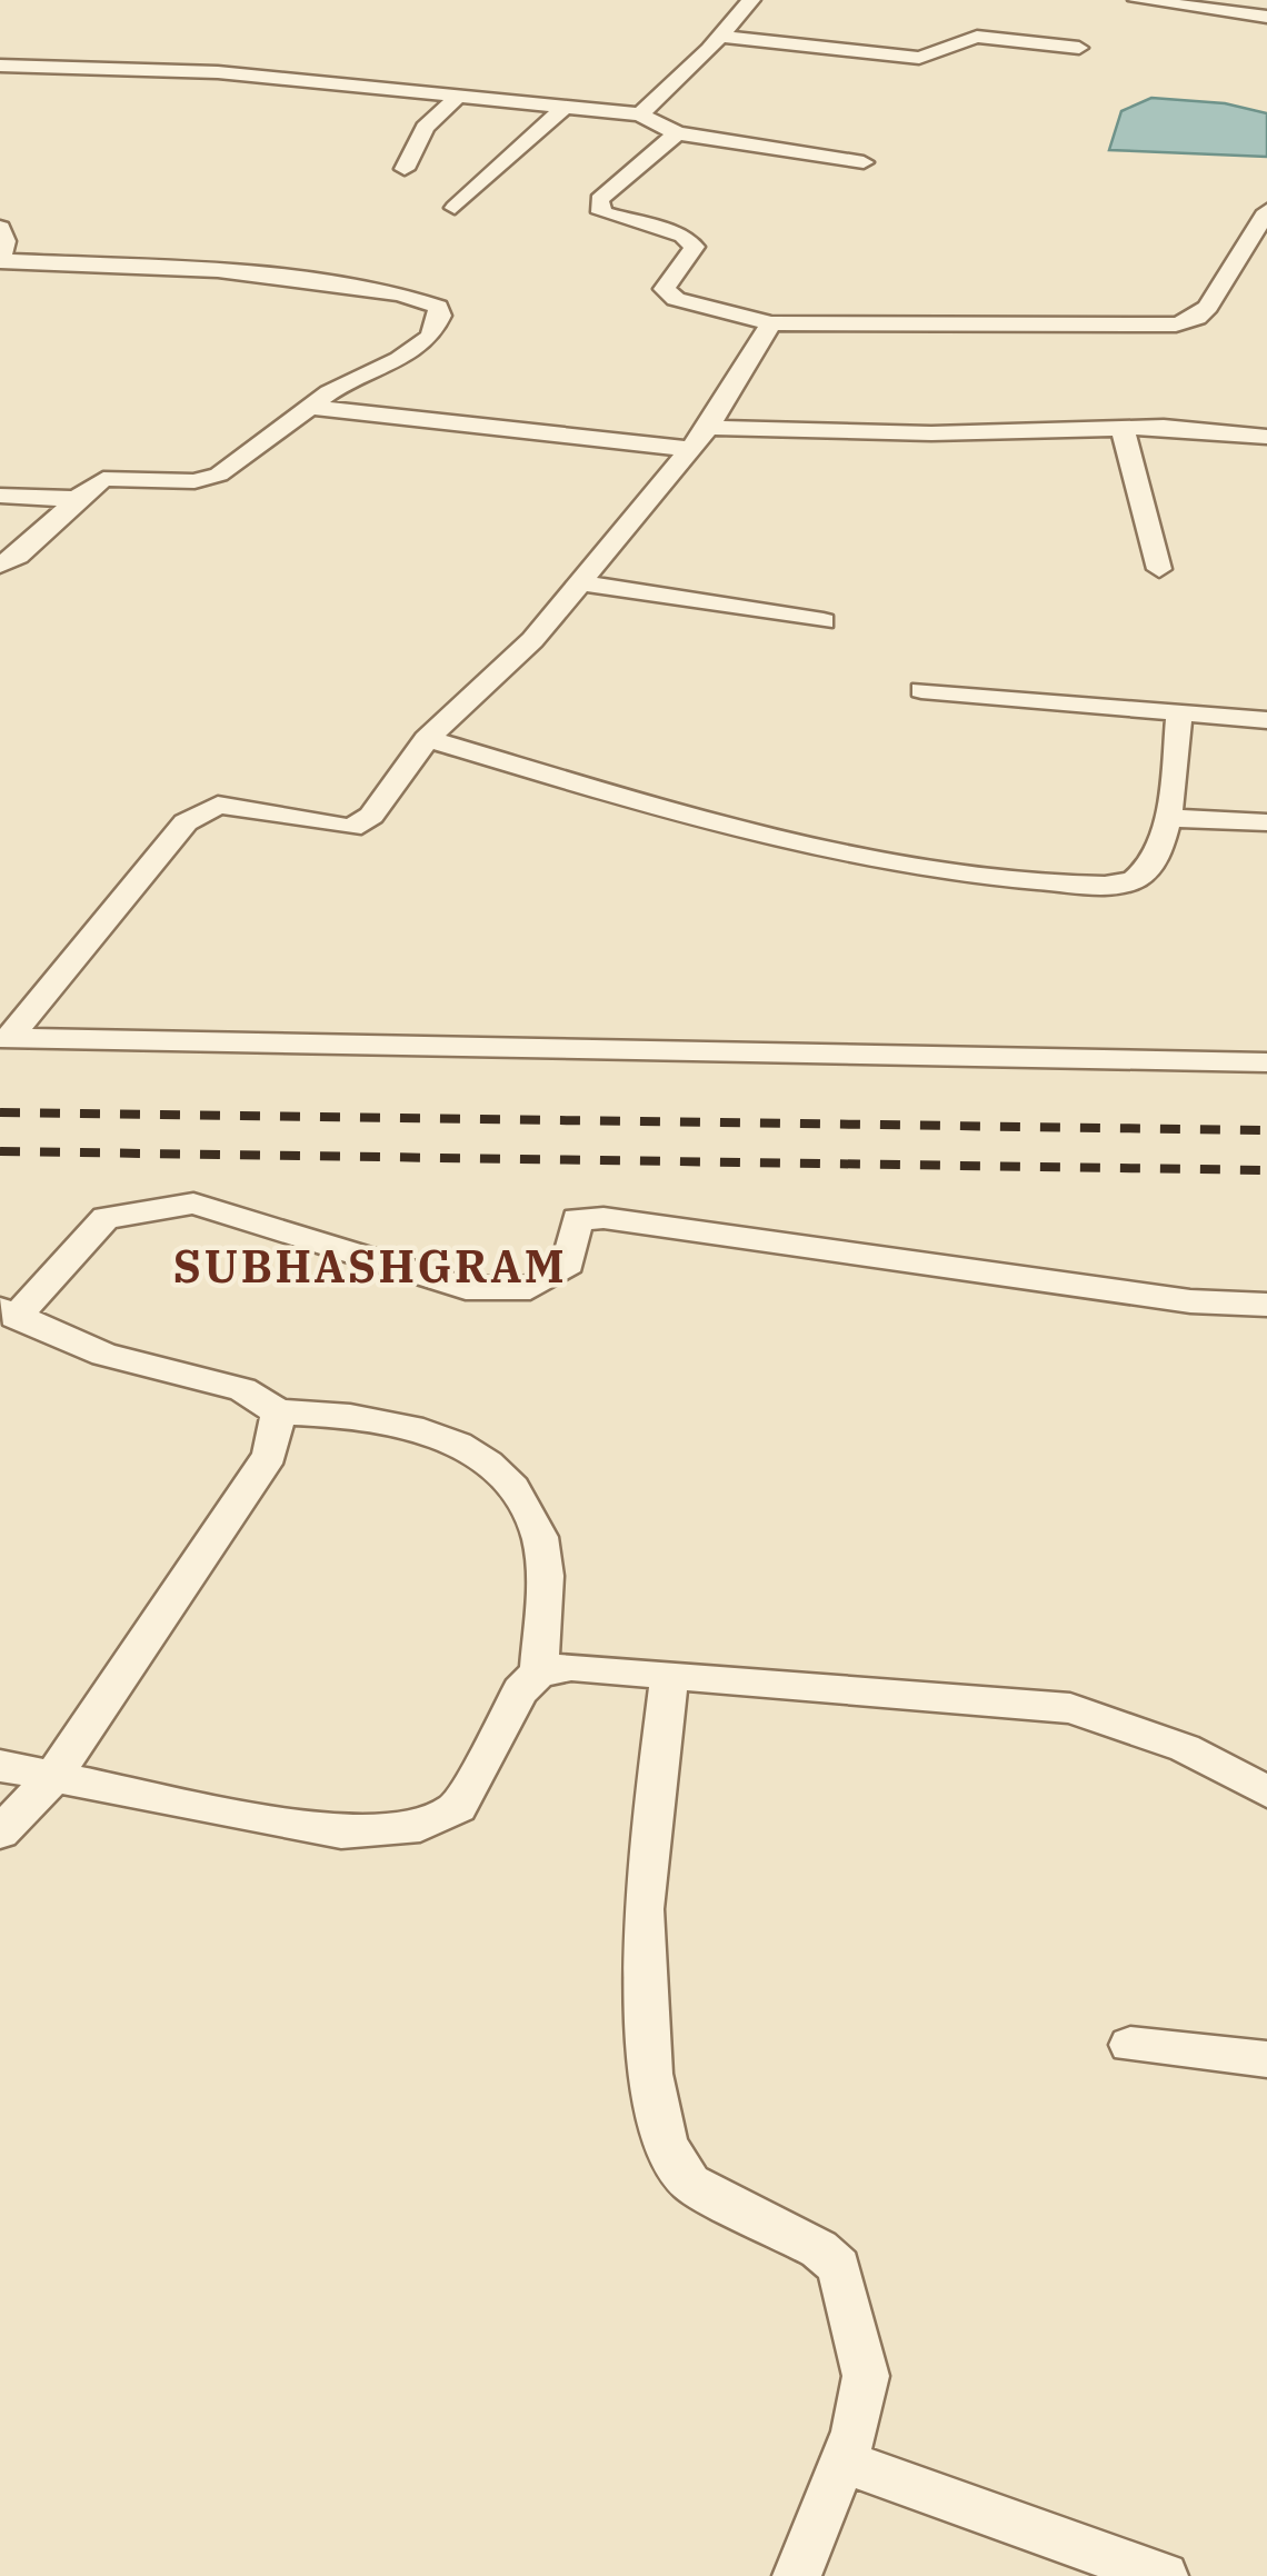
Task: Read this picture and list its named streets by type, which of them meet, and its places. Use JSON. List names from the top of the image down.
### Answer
{
  "districts": ["SUBHASHGRAM"]
}
